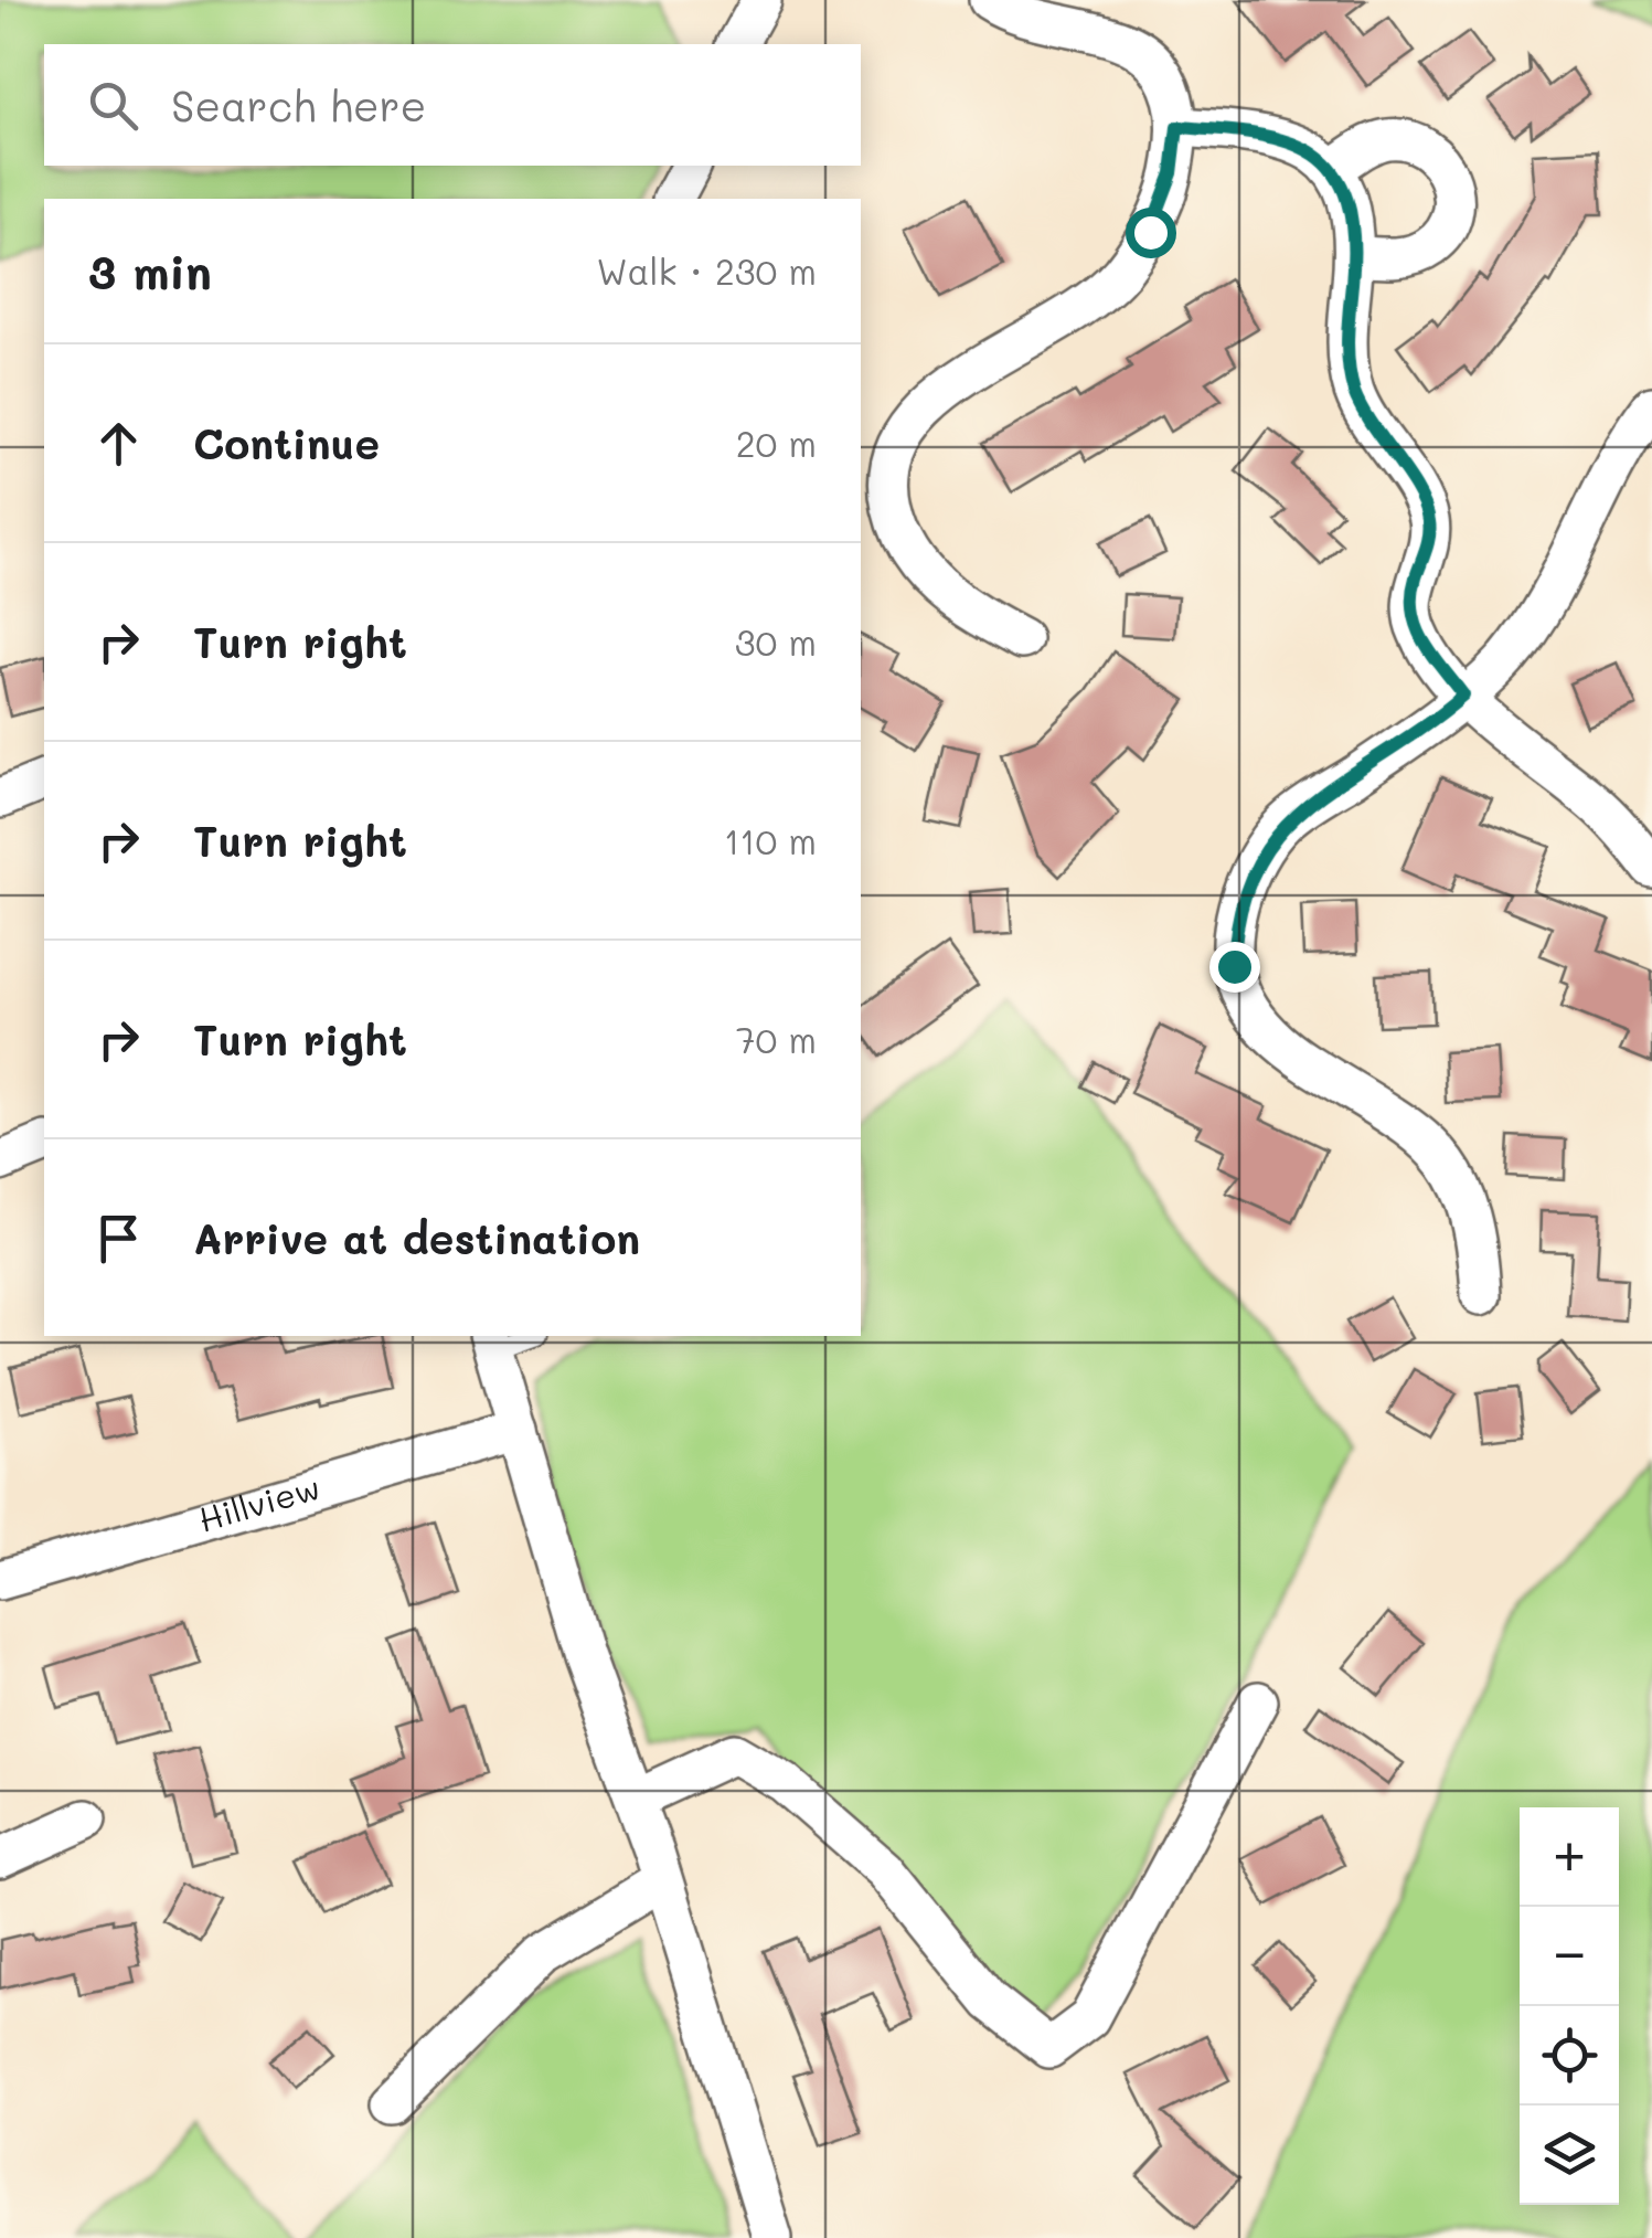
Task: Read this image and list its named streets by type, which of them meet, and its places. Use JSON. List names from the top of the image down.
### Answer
{
  "streets": {
    "street": ["Hillview"]
  },
  "page": {
    "search": "Search here",
    "heading": ["3 min", "Walk · 230 m"],
    "list": [
      ["Continue", "20 m"],
      ["Turn right", "30 m"],
      ["Turn right", "110 m"],
      ["Turn right", "70 m"],
      "Arrive at destination"
    ],
    "map_buttons": ["+", "−"]
  }
}
